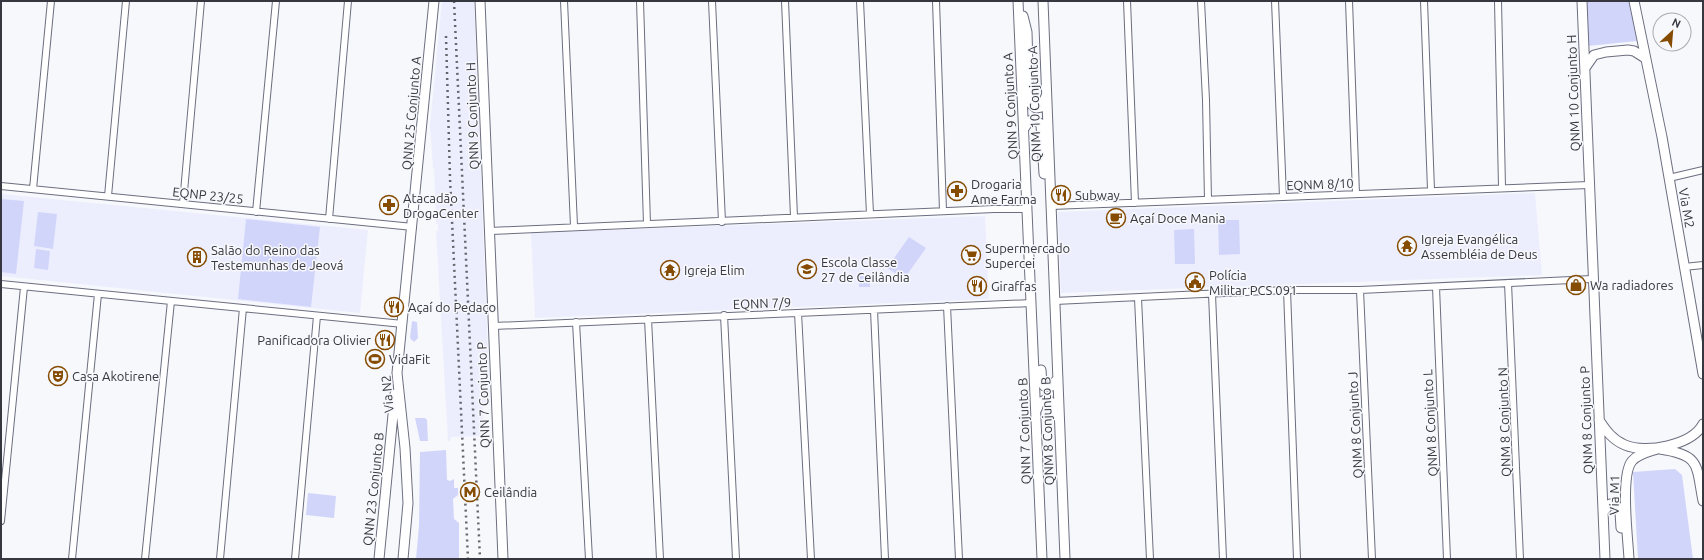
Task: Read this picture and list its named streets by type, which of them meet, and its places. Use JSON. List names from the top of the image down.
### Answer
{
  "streets": {
    "main road": [
      "QNM 10 Conjunto H",
      "QNM 10 Conjunto A",
      "QNN 9 Conjunto A",
      "QNN 25 Conjunto A",
      "QNN 9 Conjunto H",
      "Via M2",
      "Via N2",
      "QNN 7 Conjunto P",
      "QNM 8 Conjunto P",
      "QNN 7 Conjunto B",
      "QNM 8 Conjunto B",
      "QNN 23 Conjunto B",
      "Via M1"
    ],
    "street": [
      "EQNM 8/10",
      "EQNP 23/25",
      "EQNN 7/9",
      "QNM 8 Conjunto N",
      "QNM 8 Conjunto L",
      "QNM 8 Conjunto J"
    ]
  },
  "crossings": [
    ["QNM 10 Conjunto H", "EQNM 8/10"],
    ["QNM 10 Conjunto A", "EQNM 8/10"],
    ["QNM 10 Conjunto A", "QNM 8 Conjunto B"],
    ["QNN 9 Conjunto A", "EQNN 7/9"],
    ["QNN 9 Conjunto A", "QNN 7 Conjunto B"],
    ["QNN 25 Conjunto A", "EQNP 23/25"],
    ["QNN 25 Conjunto A", "Via N2"],
    ["QNN 9 Conjunto H", "QNN 7 Conjunto P"],
    ["EQNP 23/25", "Via N2"],
    ["EQNN 7/9", "QNN 7 Conjunto P"],
    ["EQNN 7/9", "QNN 7 Conjunto B"],
    ["Via N2", "QNN 23 Conjunto B"]
  ],
  "places": {
    "pharmacy": ["Drogaria Ame Farma", "Atacadão DrogaCenter"],
    "restaurant": [
      "Subway",
      "Giraffas",
      "Açaí do Pedaço",
      "Panificadora Olivier"
    ],
    "cafe": ["Açaí Doce Mania"],
    "temple": ["Igreja Evangélica Assembléia de Deus", "Igreja Elim"],
    "supermarket": ["Supermercado Supercei"],
    "building": ["Salão do Reino das Testemunhas de Jeová"],
    "school or university": ["Escola Classe 27 de Ceilândia"],
    "public building": ["Polícia Militar PCS 091"],
    "shop": ["Wa radiadores"],
    "sports": ["VidaFit"],
    "theatre": ["Casa Akotirene"],
    "metro station": ["Ceilândia"]
  },
  "north": "top right"
}
